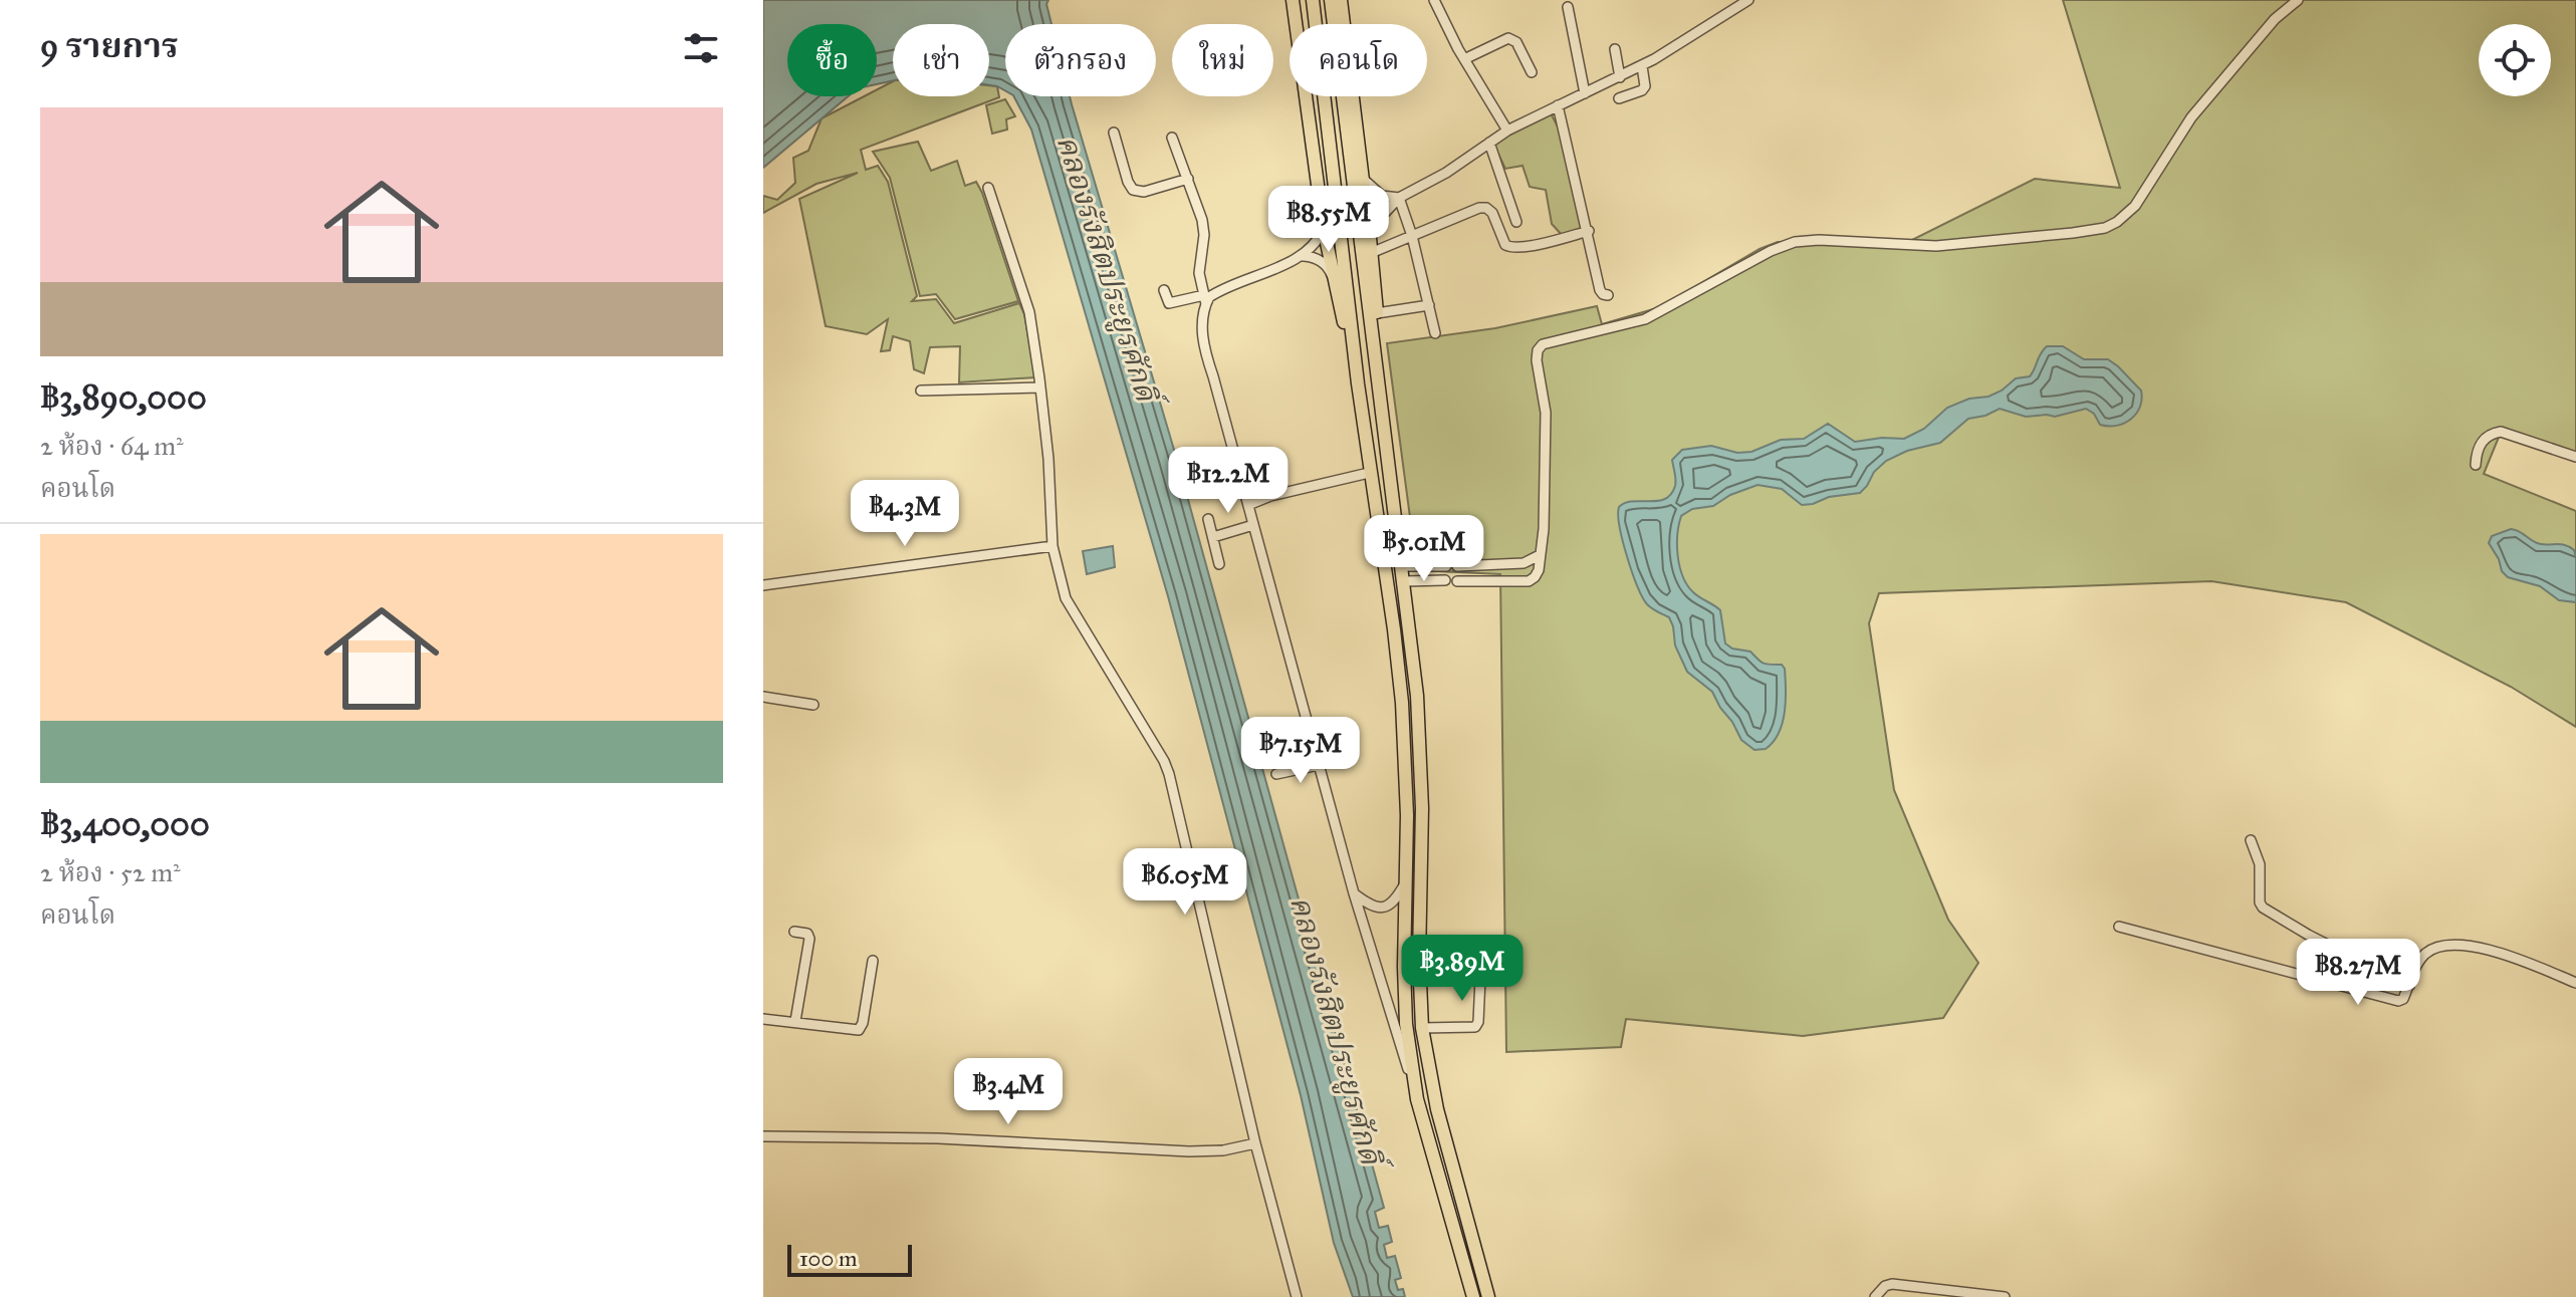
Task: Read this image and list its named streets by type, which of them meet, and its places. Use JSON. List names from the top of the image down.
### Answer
{
  "water": ["คลองรังสิตประยูรศักดิ์"],
  "scale_bar": "100 m",
  "page": {
    "heading": "9 รายการ",
    "chip": [
      "ซื้อ",
      "เช่า",
      "ตัวกรอง",
      "ใหม่",
      "คอนโด"
    ],
    "list": [
      {
        "name": "฿3,890,000",
        "note": "2 ห้อง · 64 m² · คอนโด"
      },
      {
        "name": "฿3,400,000",
        "note": "2 ห้อง · 52 m² · คอนโด"
      }
    ],
    "price": [
      "฿8.55M",
      "฿12.2M",
      "฿4.3M",
      "฿5.01M",
      "฿7.15M",
      "฿6.05M",
      "฿3.89M",
      "฿8.27M",
      "฿3.4M"
    ],
    "scale": "100 m"
  }
}
